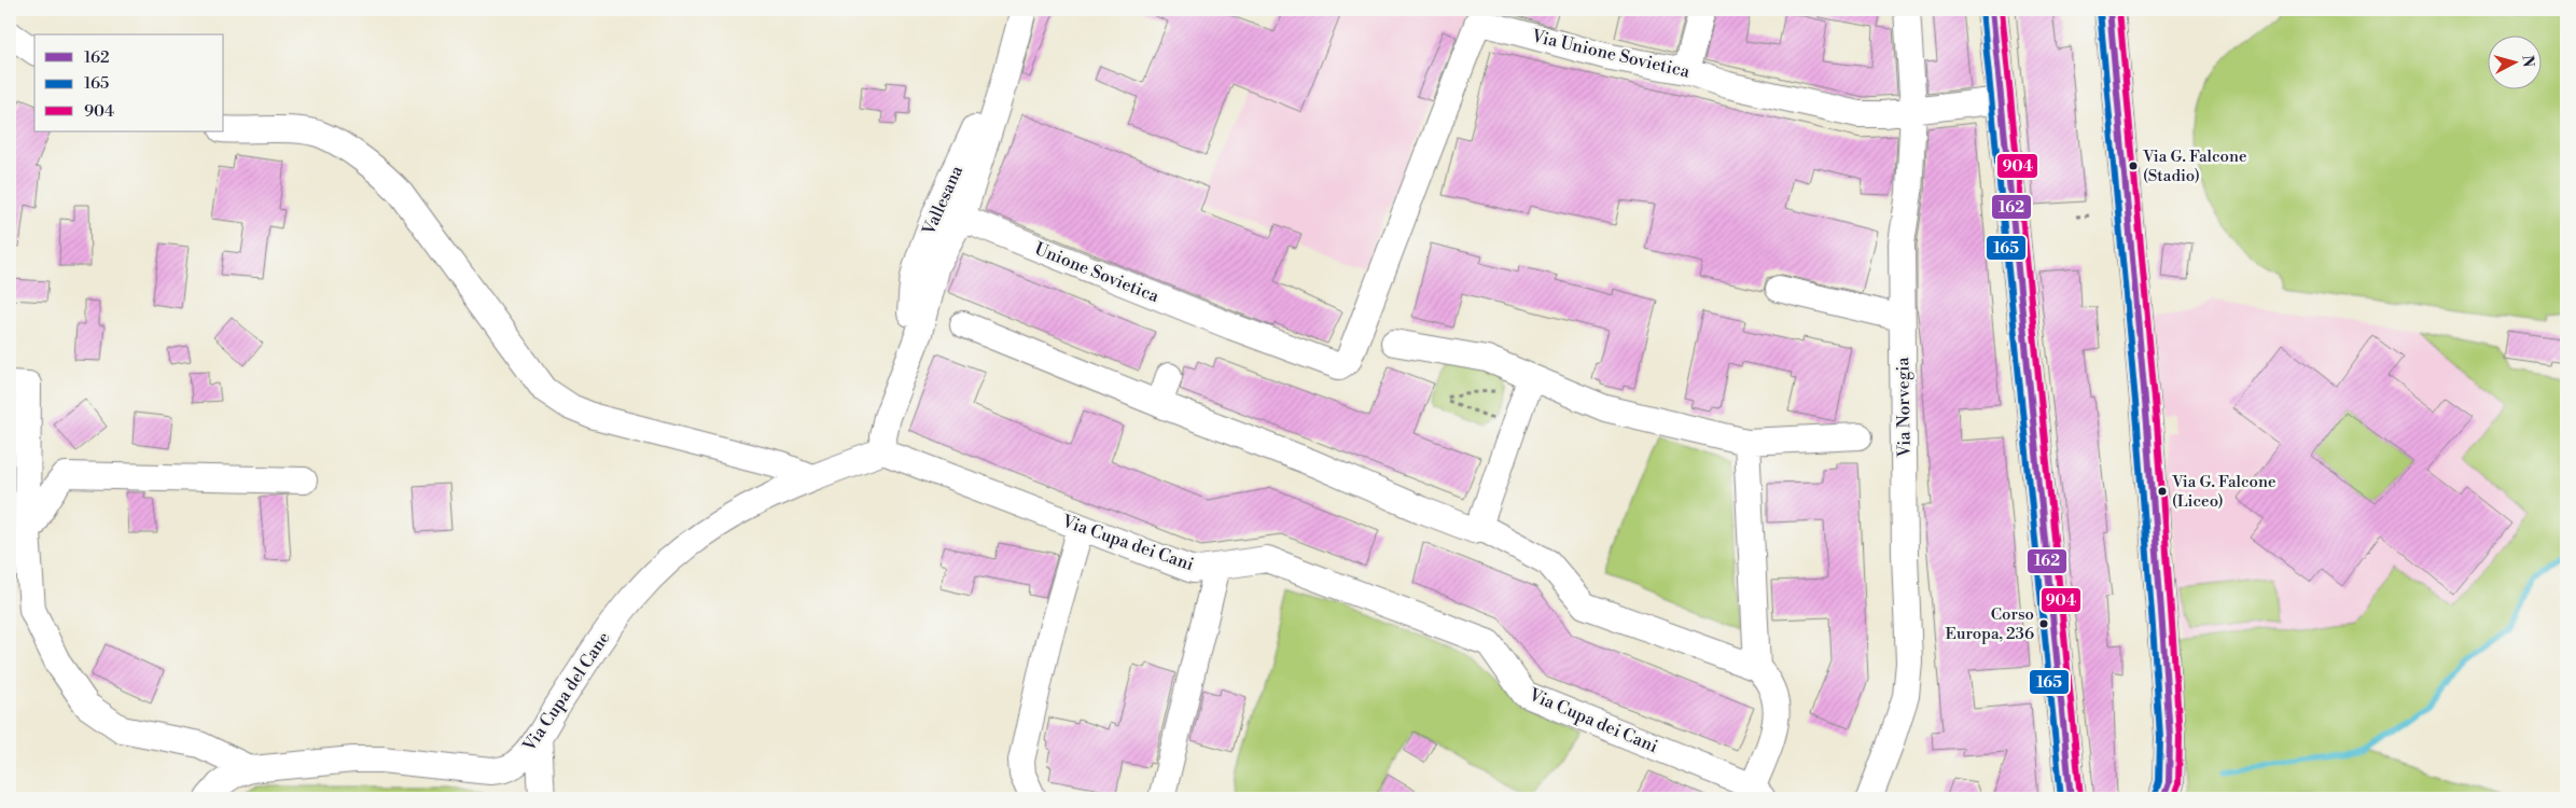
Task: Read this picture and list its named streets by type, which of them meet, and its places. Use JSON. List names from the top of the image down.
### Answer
{
  "streets": {
    "street": [
      "Via Unione Sovietica",
      "Vallesana",
      "Unione Sovietica",
      "Via Norvegia",
      "Via Cupa dei Cani",
      "Via Cupa del Cane"
    ]
  },
  "crossings": [
    ["Via Unione Sovietica", "Unione Sovietica"],
    ["Via Unione Sovietica", "Via Norvegia"],
    ["Vallesana", "Unione Sovietica"],
    ["Vallesana", "Via Cupa dei Cani"],
    ["Vallesana", "Via Cupa del Cane"],
    ["Via Cupa dei Cani", "Via Cupa del Cane"]
  ],
  "places": ["Via G. Falcone (Stadio)", "Via G. Falcone (Liceo)", "Corso Europa, 236"],
  "lines": ["transit line 162", "transit line 904", "transit line 165"],
  "legend": ["162", "165", "904"],
  "north": "right"
}
